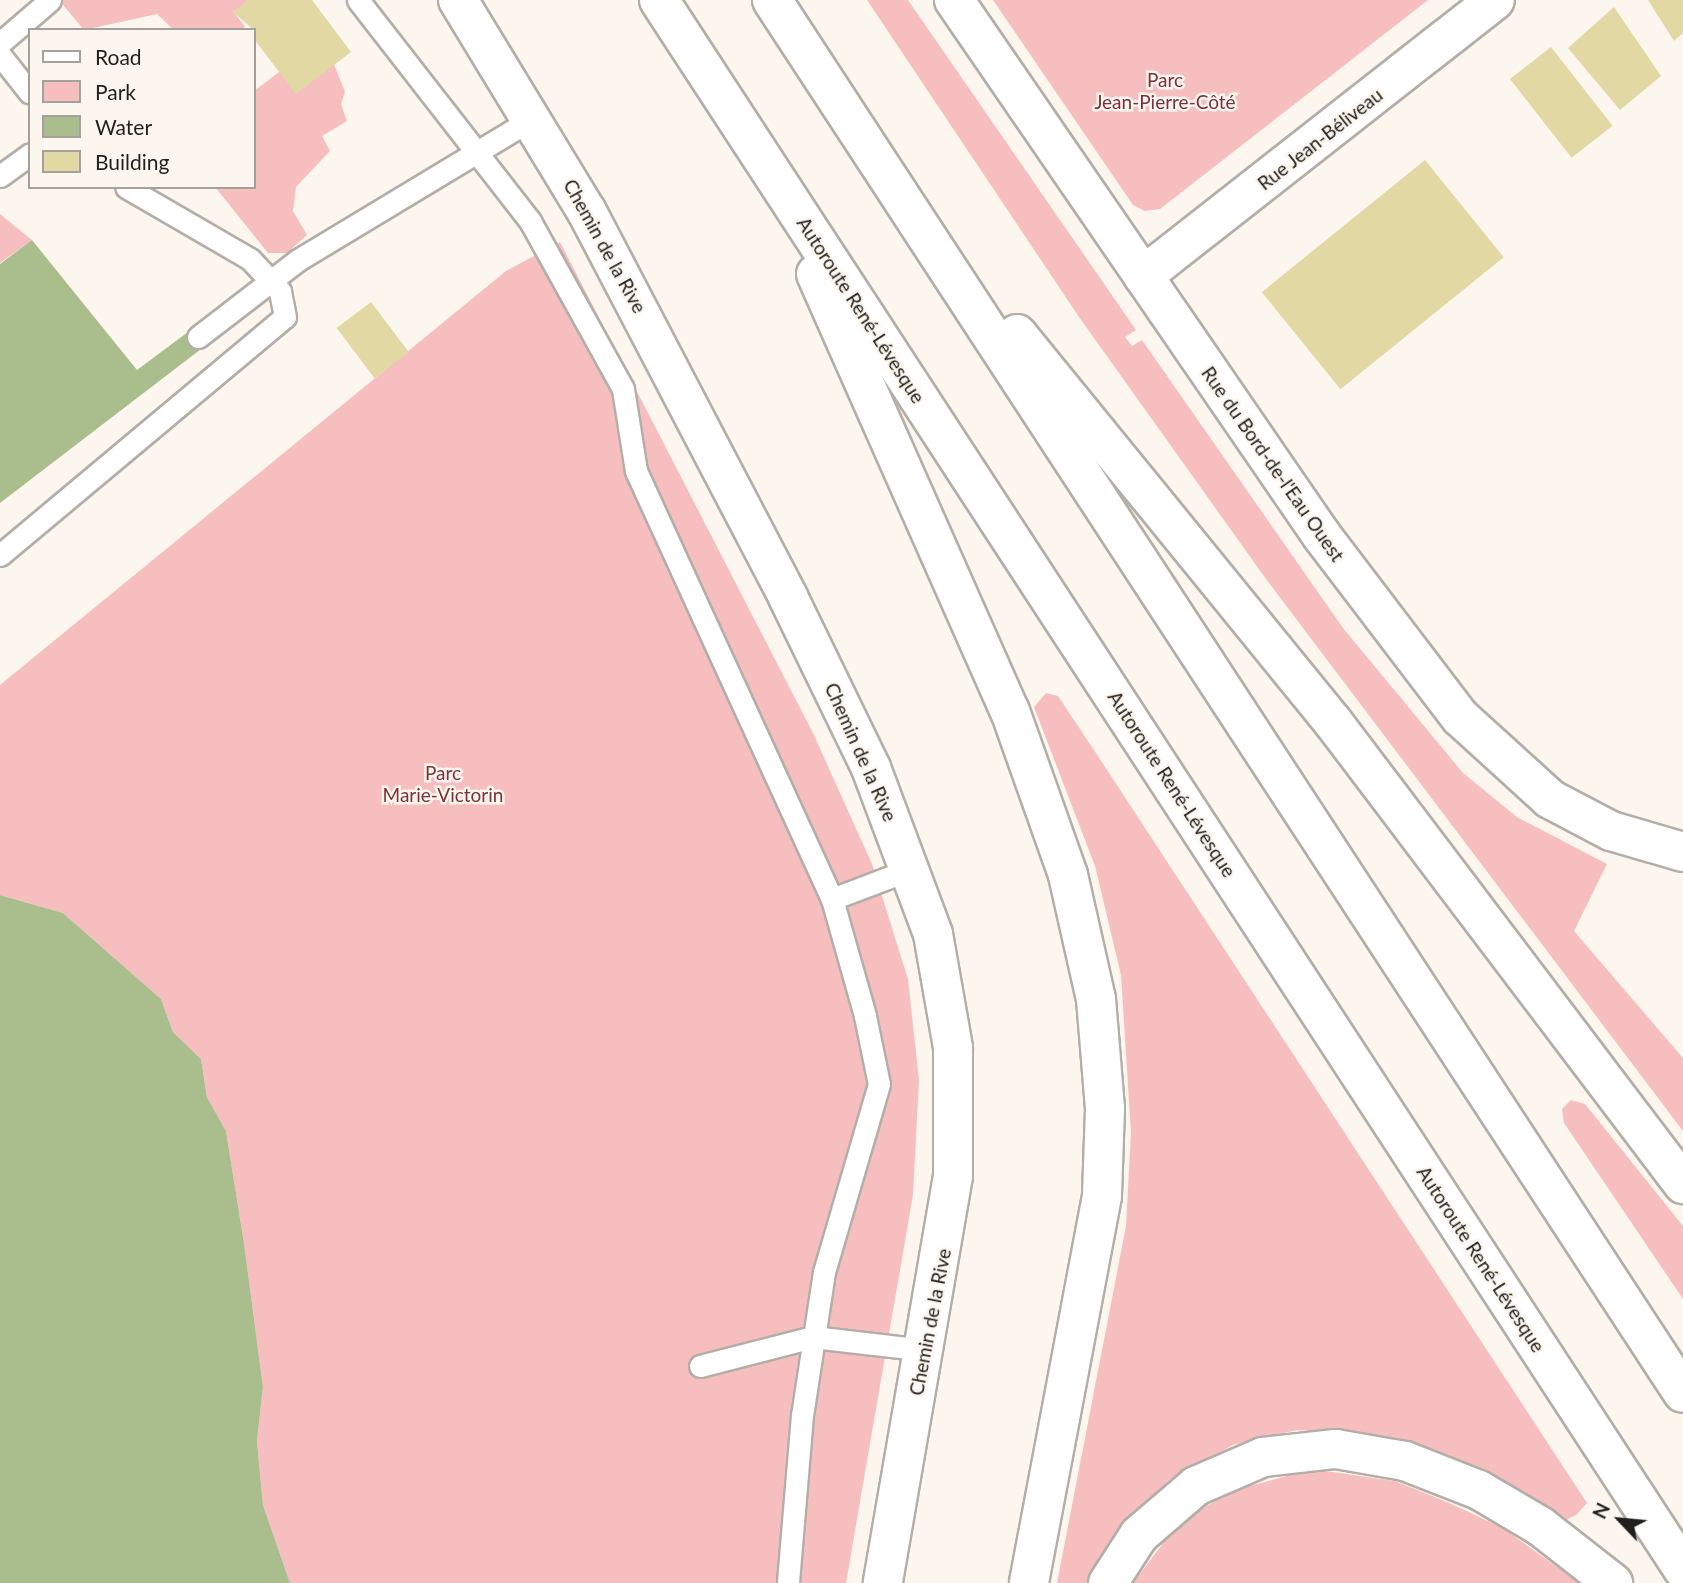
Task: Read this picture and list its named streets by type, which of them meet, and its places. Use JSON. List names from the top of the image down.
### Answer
{
  "streets": {
    "main road": [
      "Rue Jean-Béliveau",
      "Chemin de la Rive",
      "Autoroute René-Lévesque",
      "Rue du Bord-de-l'Eau Ouest"
    ]
  },
  "crossings": [
    ["Rue Jean-Béliveau", "Rue du Bord-de-l'Eau Ouest"]
  ],
  "parks": ["Parc Jean-Pierre-Côté", "Parc Marie-Victorin"],
  "legend": [
    "Road",
    "Park",
    "Water",
    "Building"
  ],
  "north": "top left"
}
